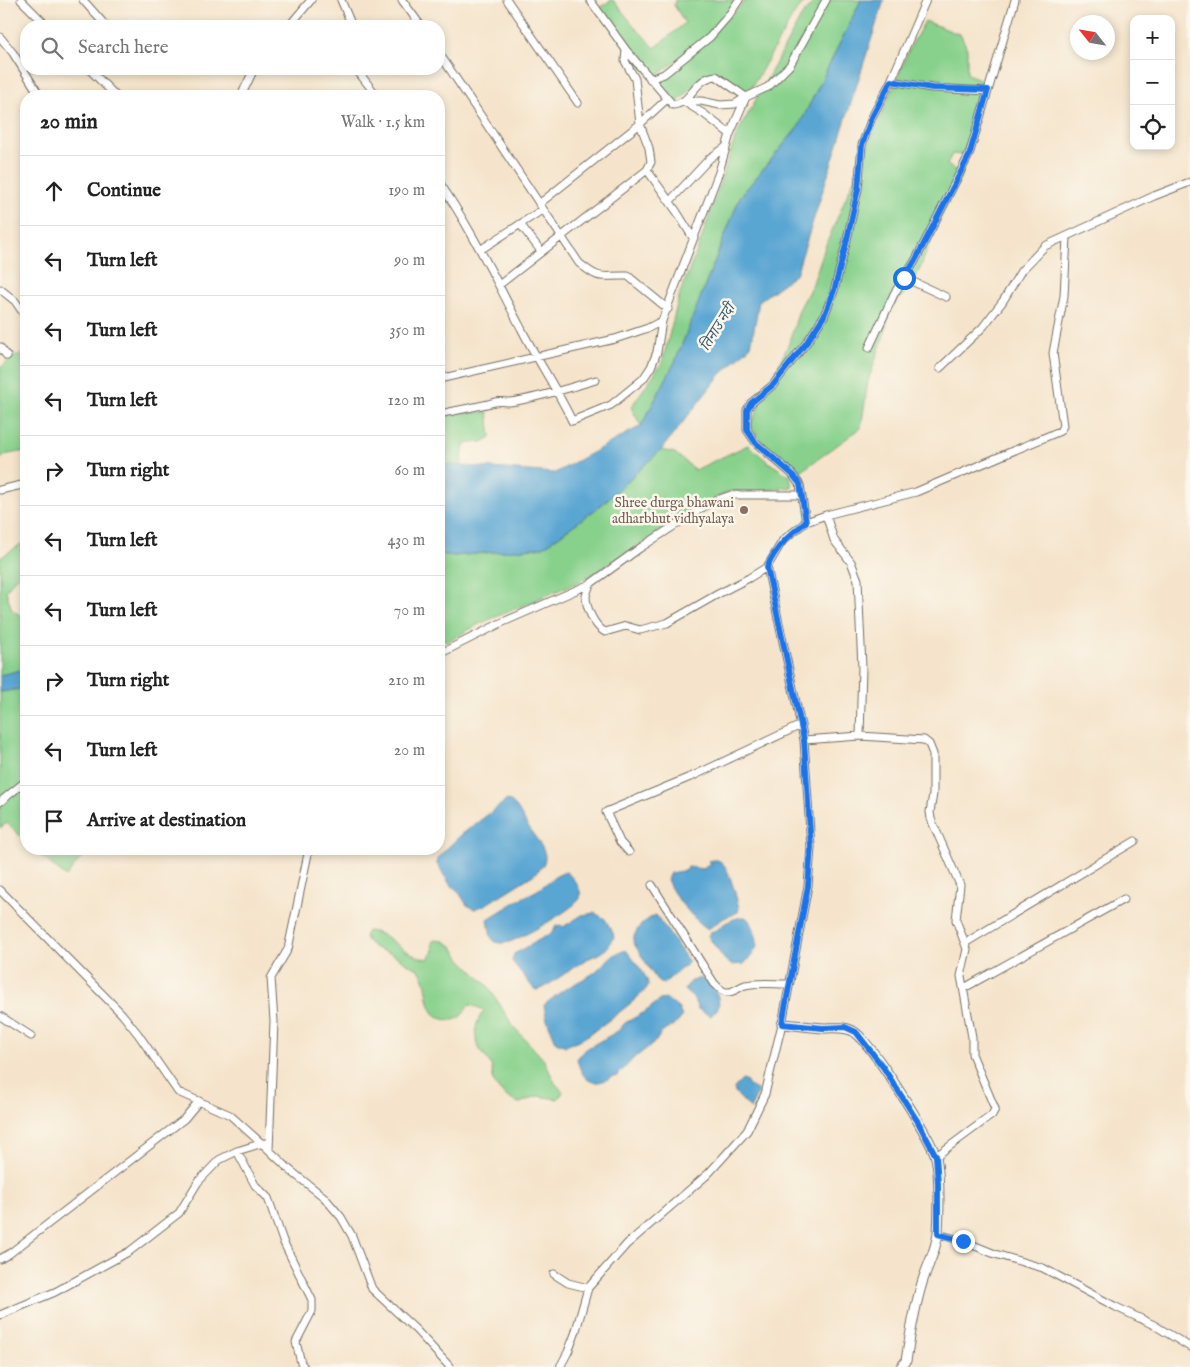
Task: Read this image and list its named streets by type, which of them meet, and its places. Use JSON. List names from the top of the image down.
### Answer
{
  "water": ["तिनाउ नदी"],
  "places": ["Shree durga bhawani adharbhut vidhyalaya"],
  "north": "top left",
  "page": {
    "map_buttons": ["+", "−"],
    "search": "Search here",
    "heading": ["20 min", "Walk · 1.5 km"],
    "list": [
      ["Continue", "190 m"],
      ["Turn left", "90 m"],
      ["Turn left", "350 m"],
      ["Turn left", "120 m"],
      ["Turn right", "60 m"],
      ["Turn left", "430 m"],
      ["Turn left", "70 m"],
      ["Turn right", "210 m"],
      ["Turn left", "20 m"],
      "Arrive at destination"
    ]
  }
}
